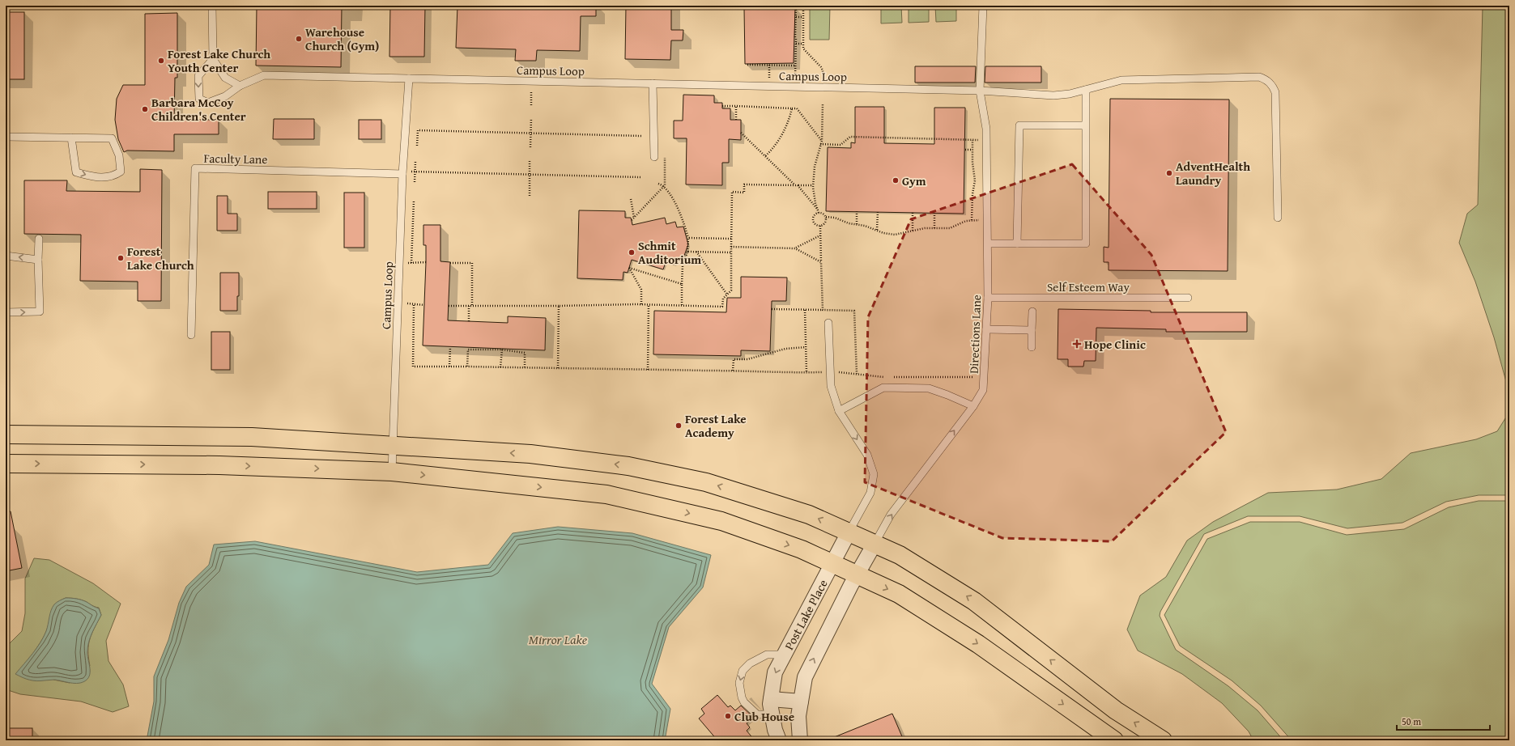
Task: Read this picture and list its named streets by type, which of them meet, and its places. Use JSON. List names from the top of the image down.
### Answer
{
  "streets": {
    "street": ["Post Lake Place"],
    "lane": [
      "Campus Loop",
      "Faculty Lane",
      "Self Esteem Way",
      "Directions Lane"
    ]
  },
  "crossings": [
    ["Campus Loop", "Faculty Lane"],
    ["Campus Loop", "Directions Lane"],
    ["Self Esteem Way", "Directions Lane"]
  ],
  "water": ["Mirror Lake"],
  "places": {
    "other": [
      "Warehouse Church (Gym)",
      "Forest Lake Church Youth Center",
      "Barbara McCoy Children's Center",
      "AdventHealth Laundry",
      "Gym",
      "Schmit Auditorium",
      "Forest Lake Church",
      "Forest Lake Academy",
      "Club House"
    ],
    "health": ["Hope Clinic"]
  },
  "scale_bar": "50 m"
}
